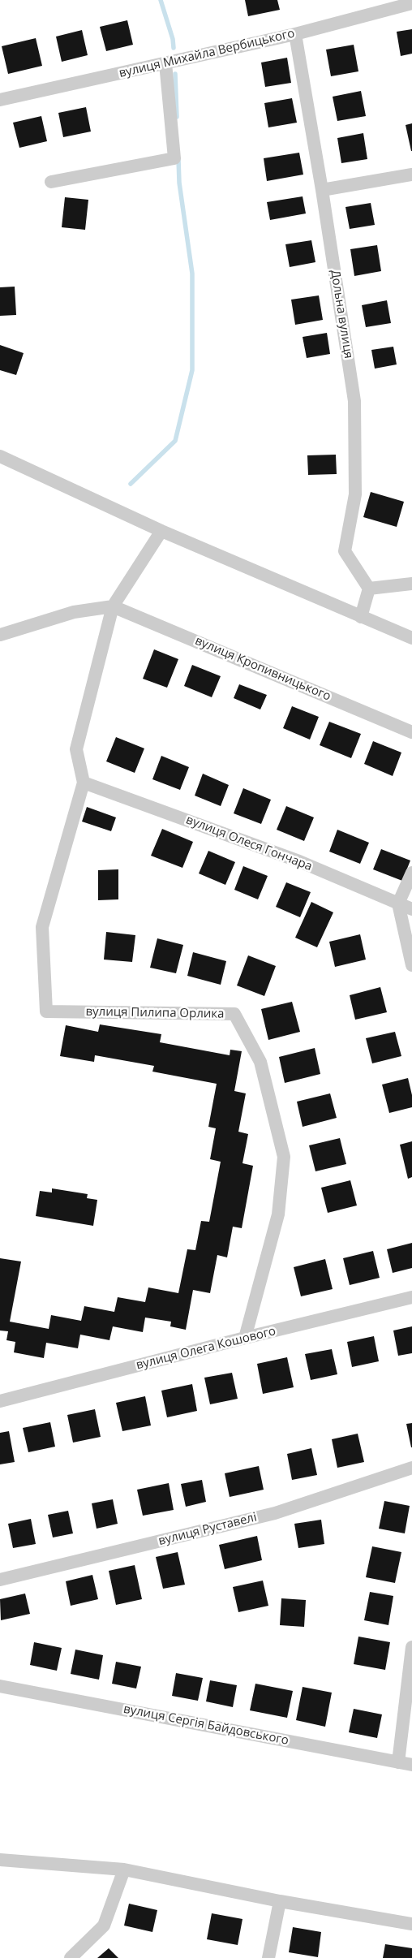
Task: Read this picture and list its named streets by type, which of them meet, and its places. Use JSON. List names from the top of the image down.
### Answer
{
  "streets": {
    "street": [
      "вулиця Михайла Вербицького",
      "Дольна вулиця",
      "вулиця Кропивницького",
      "вулиця Олеся Гончара",
      "вулиця Пилипа Орлика",
      "вулиця Олега Кошового",
      "вулиця Руставелі",
      "вулиця Сергія Байдовського"
    ]
  },
  "crossings": [
    ["вулиця Михайла Вербицького", "Дольна вулиця"],
    ["вулиця Олеся Гончара", "вулиця Пилипа Орлика"],
    ["вулиця Пилипа Орлика", "вулиця Олега Кошового"]
  ]
}
